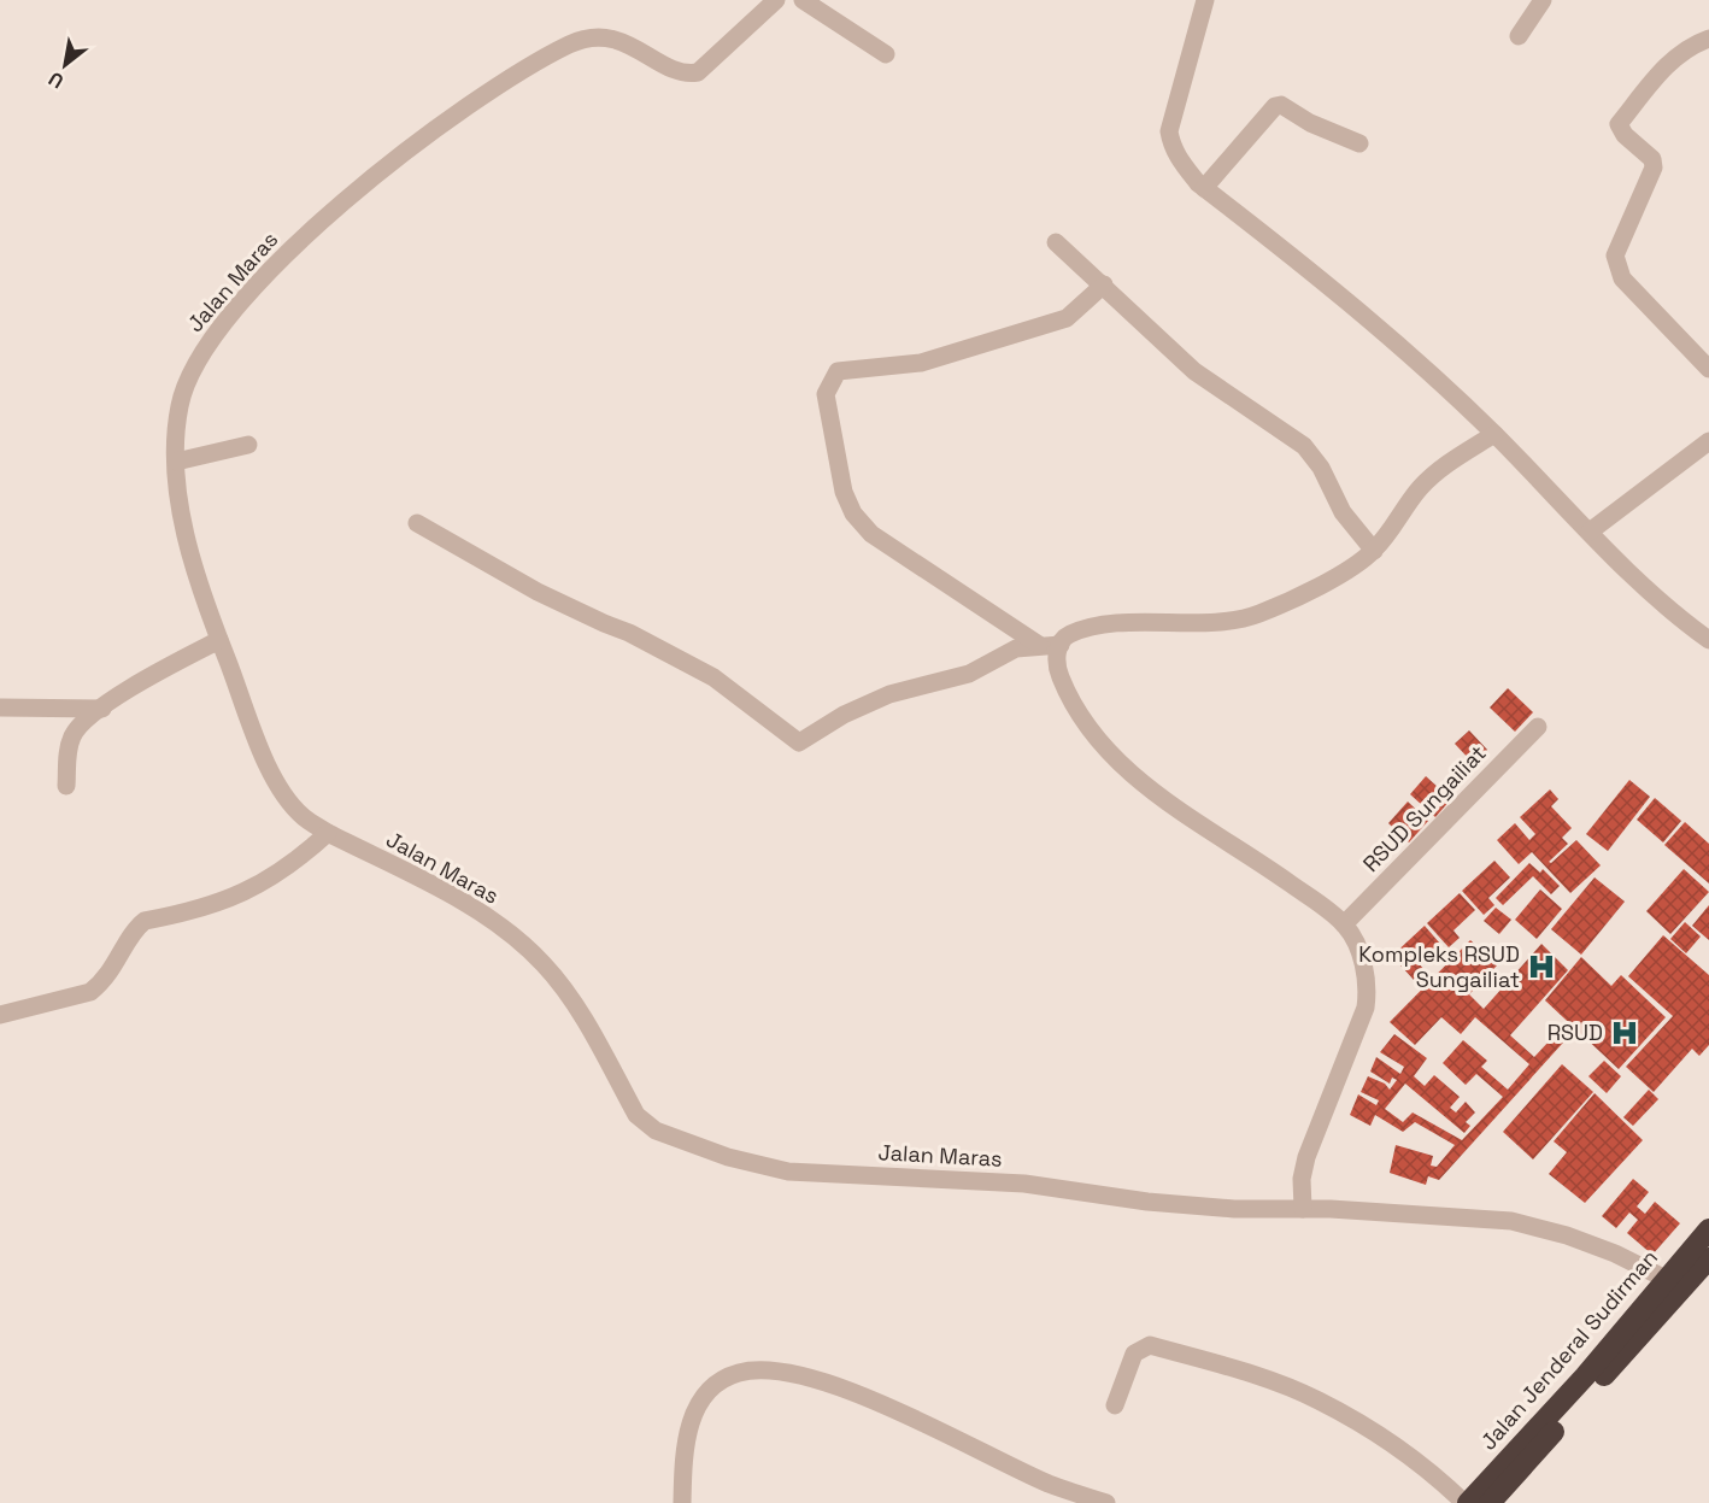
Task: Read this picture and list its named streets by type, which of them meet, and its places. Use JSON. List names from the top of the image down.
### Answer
{
  "streets": {
    "highway": ["Jalan Jenderal Sudirman"],
    "street": ["Jalan Maras", "RSUD Sungailiat"]
  },
  "crossings": [
    ["Jalan Maras", "Jalan Jenderal Sudirman"]
  ],
  "places": {
    "hospital": ["Kompleks RSUD Sungailiat", "RSUD"]
  },
  "north": "bottom left"
}
